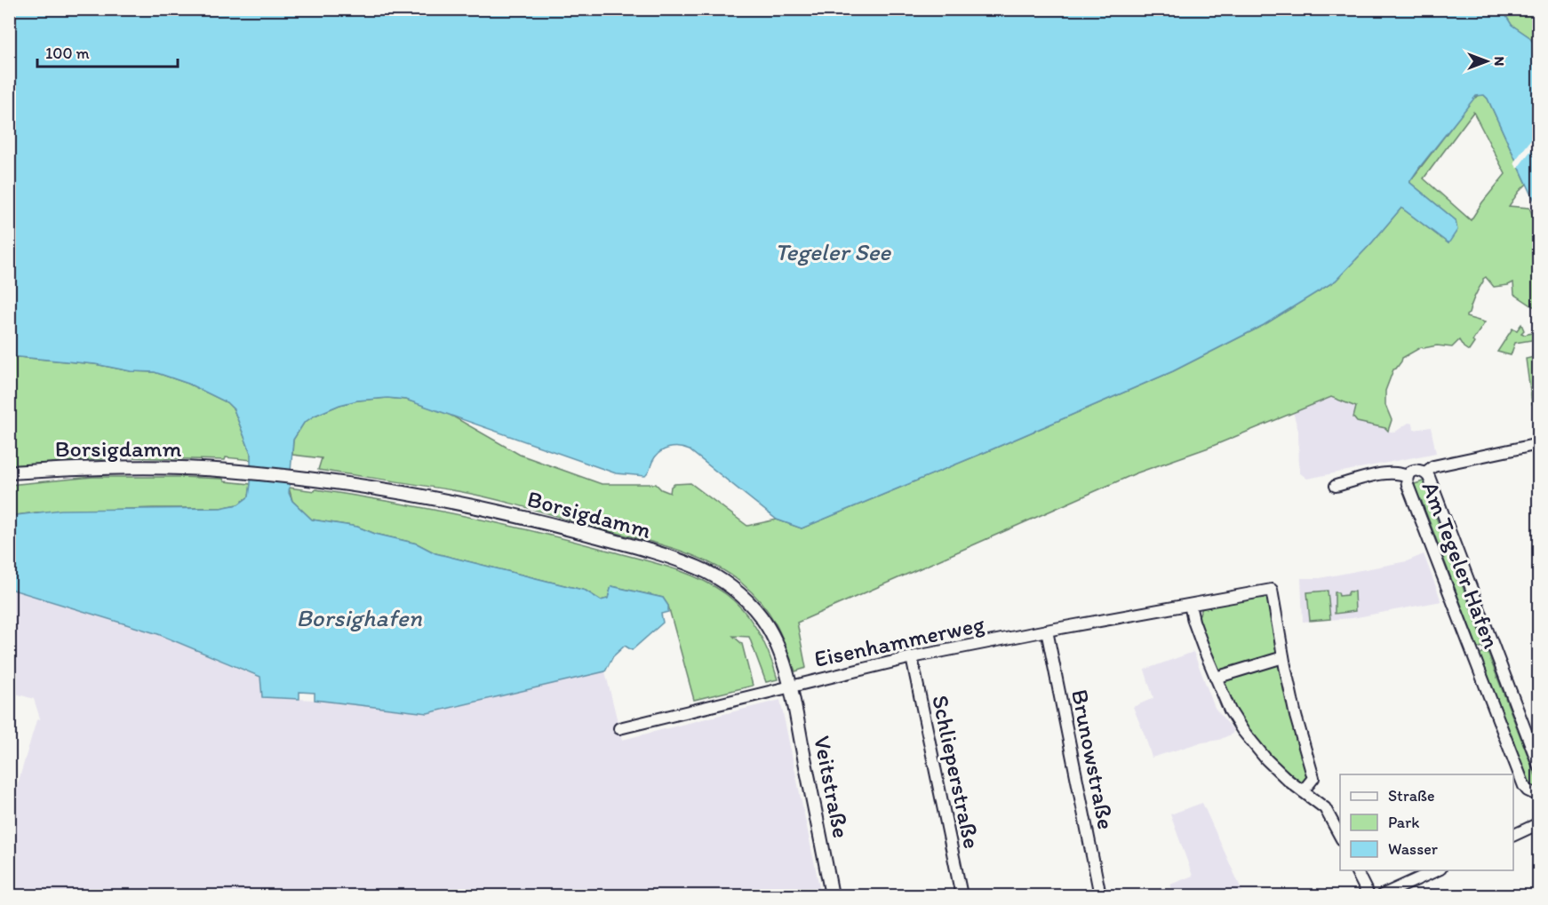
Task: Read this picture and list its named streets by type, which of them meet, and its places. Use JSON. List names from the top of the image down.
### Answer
{
  "streets": {
    "street": [
      "Borsigdamm",
      "Am Tegeler Hafen",
      "Eisenhammerweg",
      "Brunowstraße",
      "Schlieperstraße",
      "Veitstraße"
    ]
  },
  "crossings": [
    ["Borsigdamm", "Eisenhammerweg"],
    ["Borsigdamm", "Veitstraße"],
    ["Eisenhammerweg", "Brunowstraße"],
    ["Eisenhammerweg", "Schlieperstraße"],
    ["Eisenhammerweg", "Veitstraße"]
  ],
  "water": ["Tegeler See", "Borsighafen"],
  "legend": ["Straße", "Park", "Wasser"],
  "scale_bar": "100 m",
  "north": "right"
}
